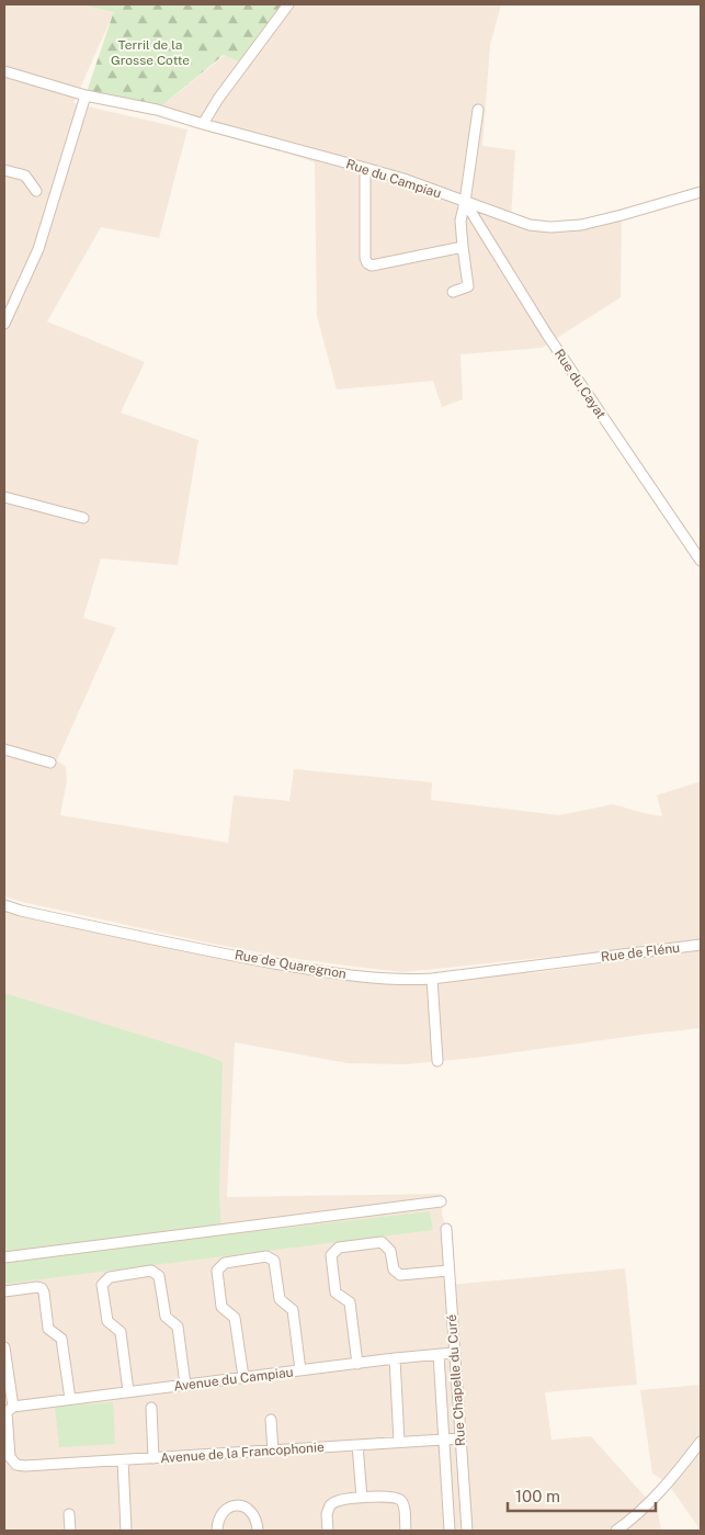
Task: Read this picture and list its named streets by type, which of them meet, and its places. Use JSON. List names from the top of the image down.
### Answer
{
  "streets": {
    "street": [
      "Rue du Campiau",
      "Rue du Cayat",
      "Rue de Flénu",
      "Rue de Quaregnon",
      "Avenue du Campiau",
      "Rue Chapelle du Curé",
      "Avenue de la Francophonie"
    ]
  },
  "crossings": [
    ["Rue du Campiau", "Rue du Cayat"],
    ["Rue de Flénu", "Rue de Quaregnon"],
    ["Avenue du Campiau", "Rue Chapelle du Curé"],
    ["Avenue du Campiau", "Avenue de la Francophonie"],
    ["Rue Chapelle du Curé", "Avenue de la Francophonie"]
  ],
  "parks": ["Terril de la Grosse Cotte"],
  "scale_bar": "100 m"
}
